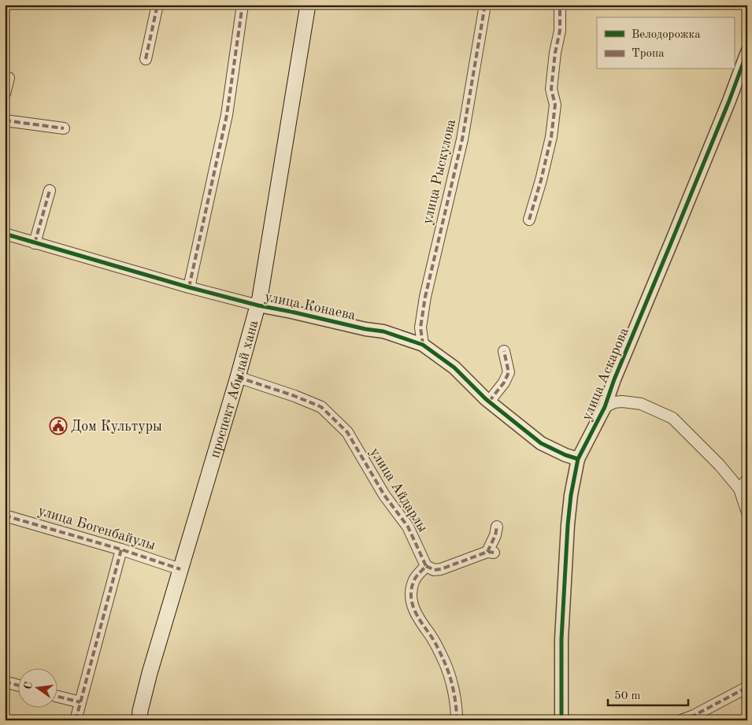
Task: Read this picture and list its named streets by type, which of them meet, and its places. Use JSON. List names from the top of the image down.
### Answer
{
  "streets": {
    "main road": ["проспект Абылай хана"],
    "street": [
      "улица Рыскулова",
      "улица Конаева",
      "улица Аскарова",
      "улица Айдарлы",
      "улица Богенбайулы"
    ]
  },
  "crossings": [
    ["улица Рыскулова", "улица Конаева"],
    ["улица Конаева", "улица Аскарова"],
    ["улица Конаева", "проспект Абылай хана"],
    ["проспект Абылай хана", "улица Айдарлы"],
    ["проспект Абылай хана", "улица Богенбайулы"]
  ],
  "places": {
    "public building": ["Дом Культуры"]
  },
  "legend": ["Велодорожка", "Тропа"],
  "scale_bar": "50 m",
  "north": "left"
}
